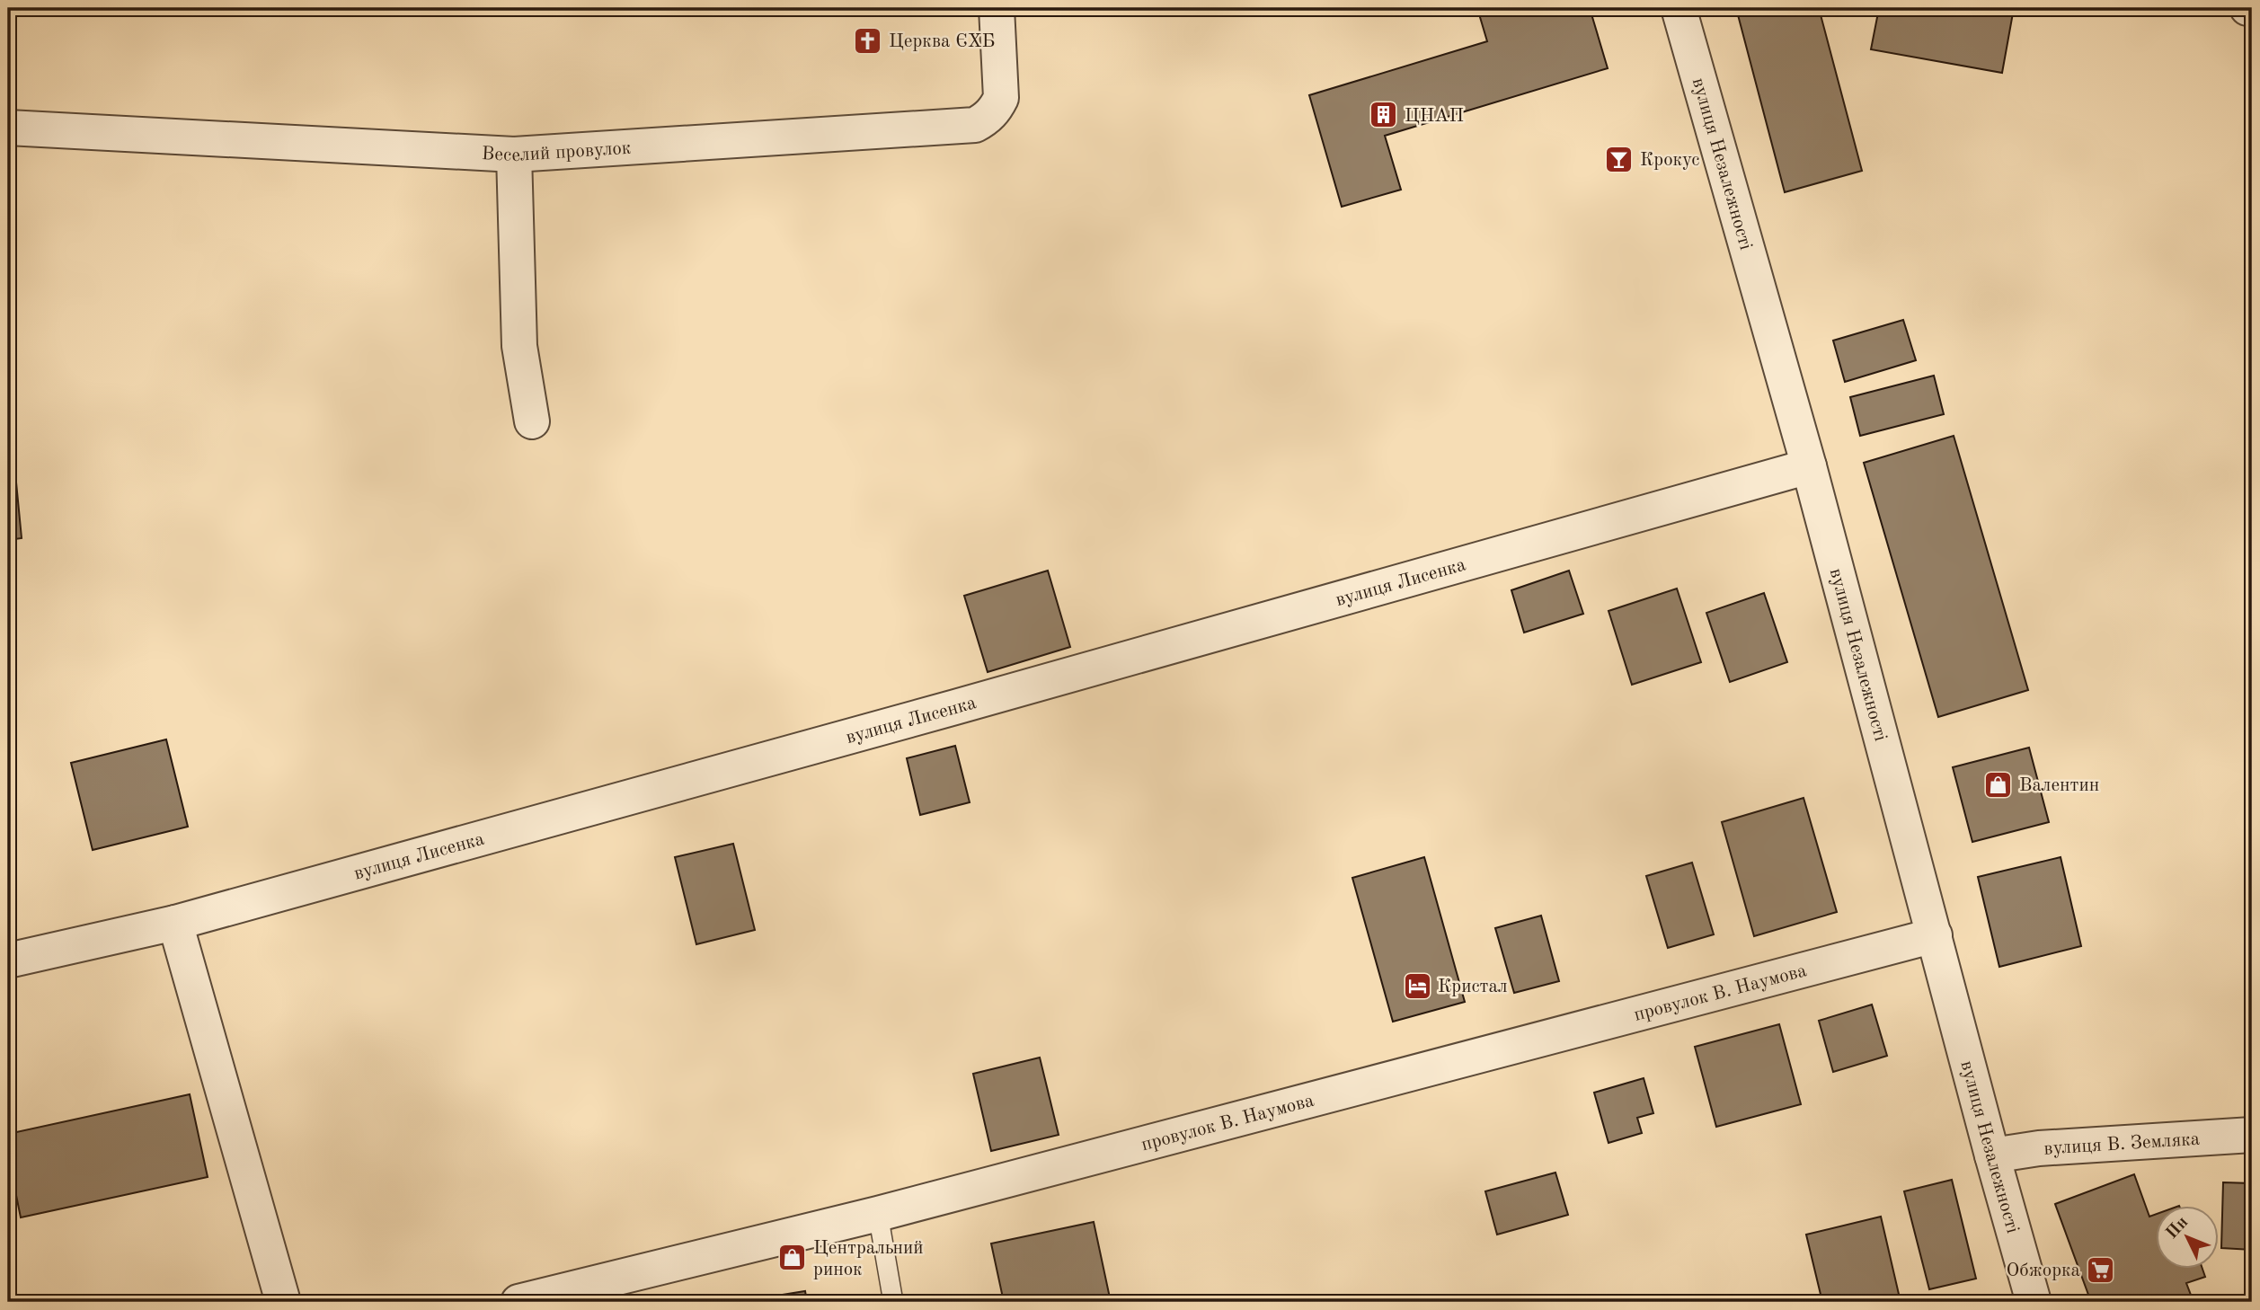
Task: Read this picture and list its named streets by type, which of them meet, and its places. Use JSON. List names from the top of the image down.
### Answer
{
  "streets": {
    "street": [
      "Веселий провулок",
      "вулиця Незалежності",
      "вулиця Лисенка",
      "провулок В. Наумова",
      "вулиця В. Земляка"
    ]
  },
  "crossings": [
    ["вулиця Незалежності", "вулиця Лисенка"],
    ["вулиця Незалежності", "провулок В. Наумова"],
    ["вулиця Незалежності", "вулиця В. Земляка"]
  ],
  "places": {
    "church": ["Церква ЄХБ"],
    "building": ["ЦНАП"],
    "bar": ["Крокус"],
    "shop": ["Валентин", "Центральний ринок"],
    "hotel": ["Кристал"],
    "supermarket": ["Обжорка"]
  },
  "north": "top left"
}
